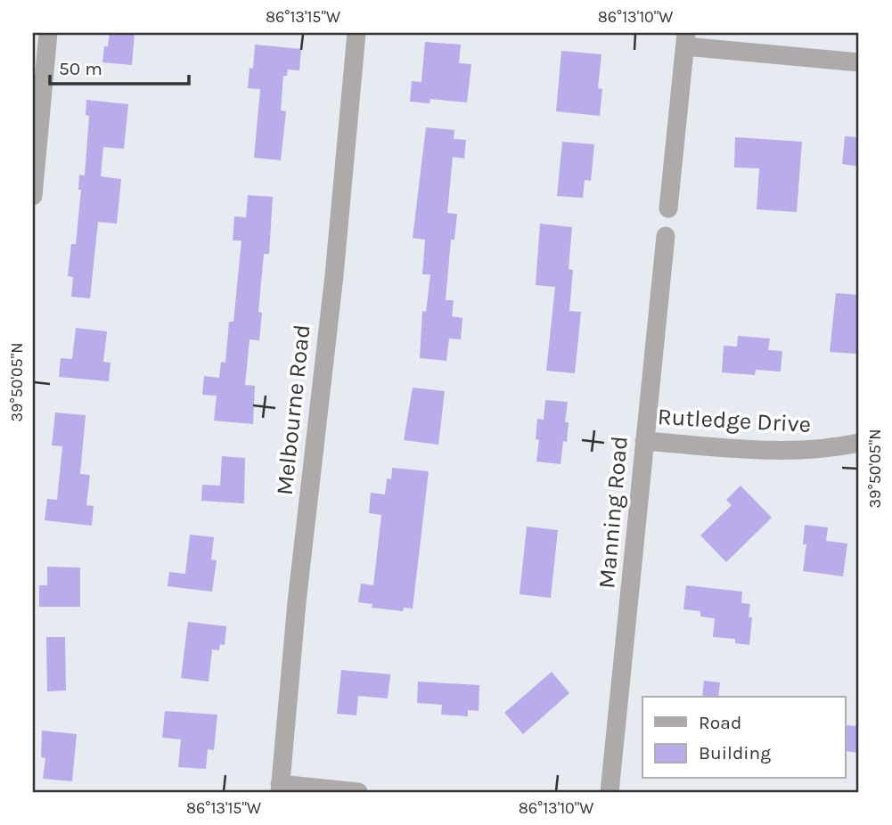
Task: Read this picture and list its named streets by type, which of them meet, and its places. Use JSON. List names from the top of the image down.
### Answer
{
  "streets": {
    "street": ["Melbourne Road", "Rutledge Drive", "Manning Road"]
  },
  "crossings": [
    ["Rutledge Drive", "Manning Road"]
  ],
  "legend": ["Road", "Building"],
  "scale_bar": "50 m",
  "coordinates": ["86°13'15\"W", "86°13'10\"W", "39°50'05\"N"]
}
